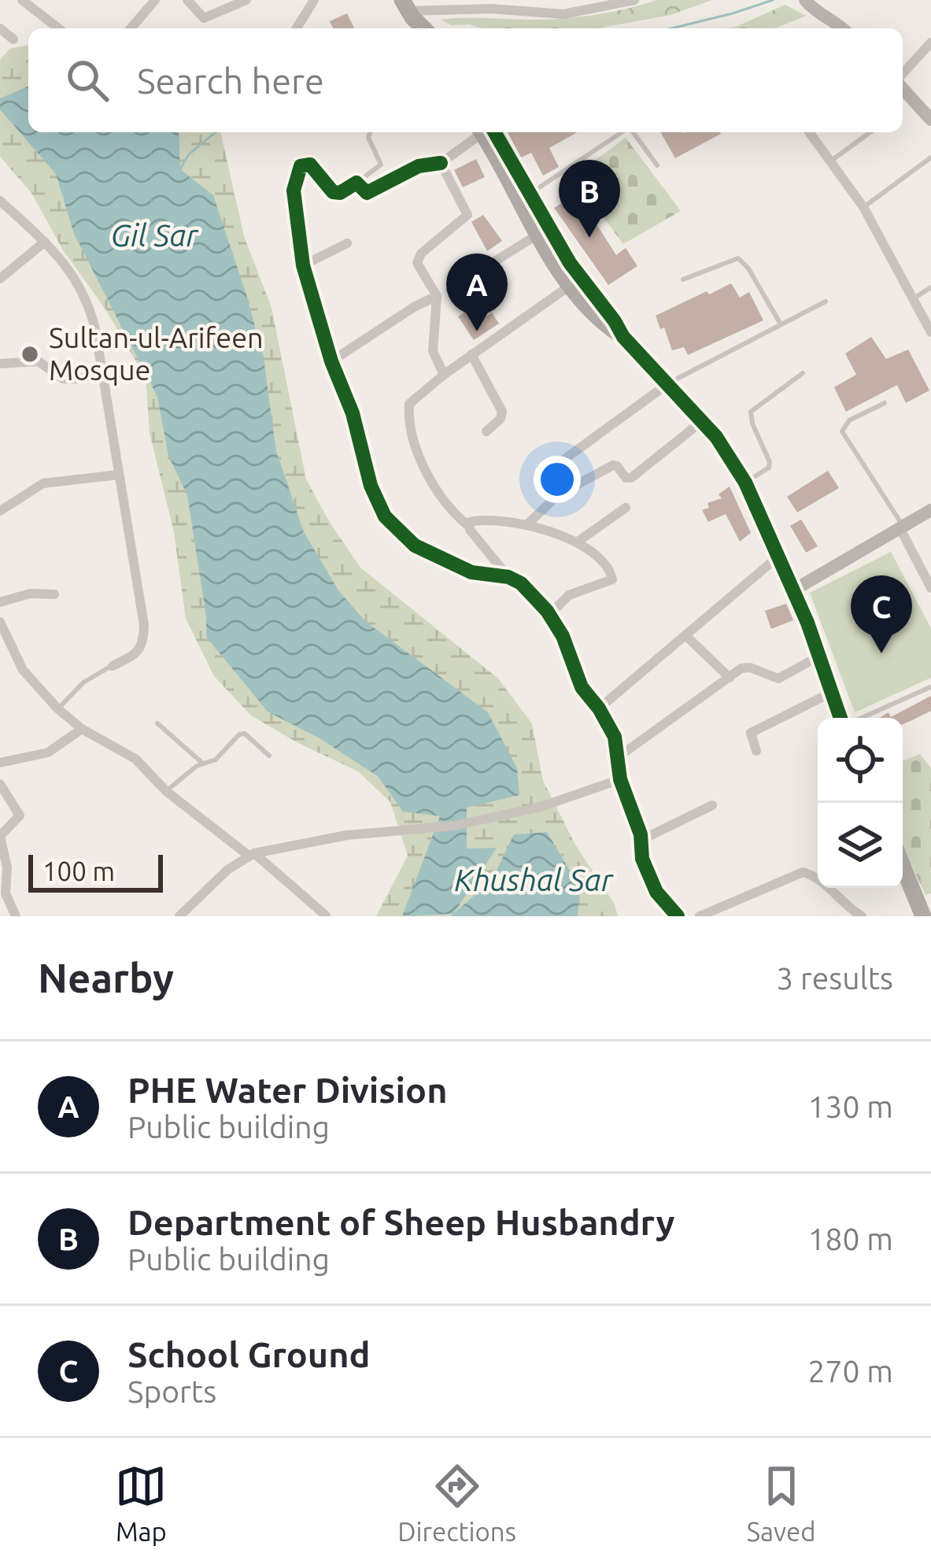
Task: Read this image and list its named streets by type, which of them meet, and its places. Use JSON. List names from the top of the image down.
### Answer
{
  "water": ["Gil Sar", "Khushal Sar"],
  "places": ["Sultan-ul-Arifeen Mosque"],
  "scale_bar": "100 m",
  "page": {
    "search": "Search here",
    "pins": ["B", "A", "C"],
    "scale": "100 m",
    "heading": ["Nearby", "3 results"],
    "list": [
      {
        "mark": "A",
        "name": "PHE Water Division",
        "note": "Public building",
        "value": "130 m"
      },
      {
        "mark": "B",
        "name": "Department of Sheep Husbandry",
        "note": "Public building",
        "value": "180 m"
      },
      {
        "mark": "C",
        "name": "School Ground",
        "note": "Sports",
        "value": "270 m"
      }
    ],
    "nav": ["Map", "Directions", "Saved"]
  }
}
